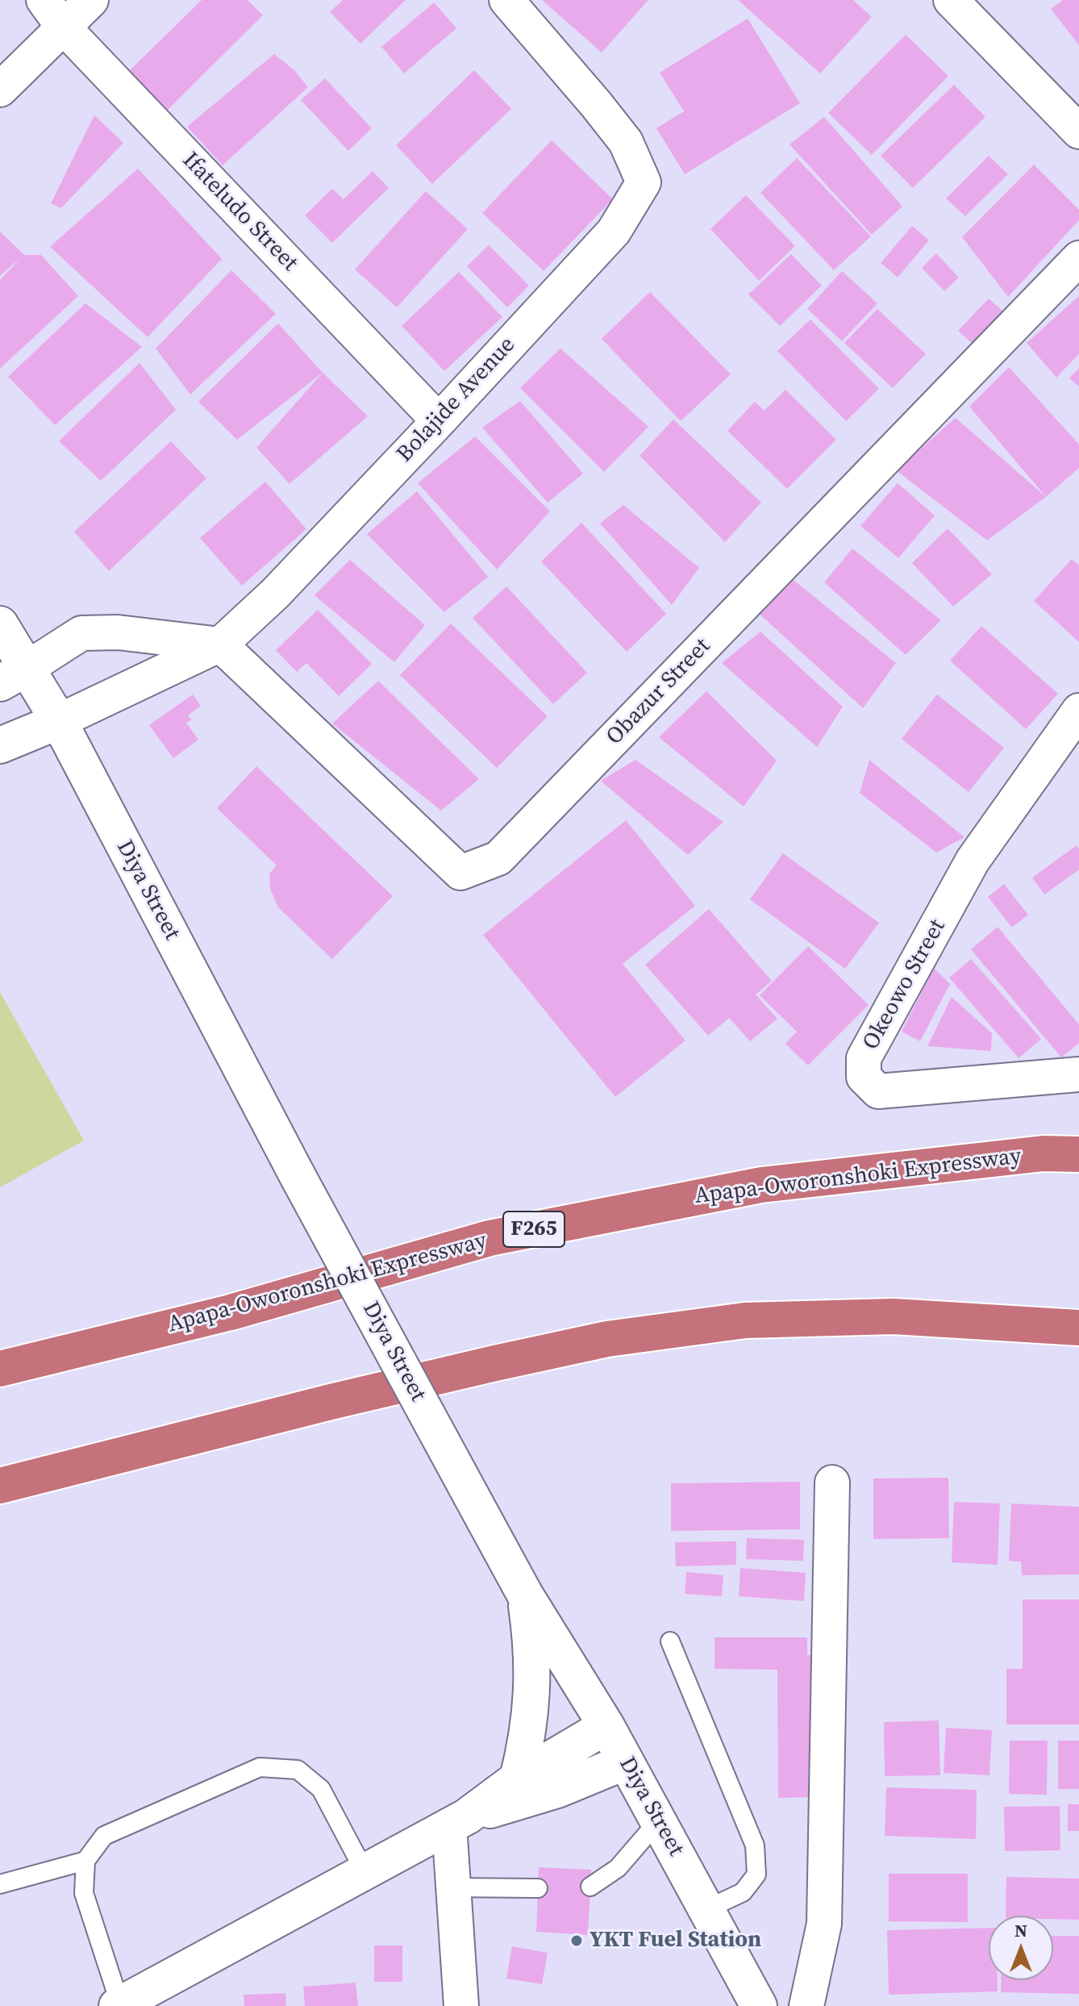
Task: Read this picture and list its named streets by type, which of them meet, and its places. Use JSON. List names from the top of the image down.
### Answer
{
  "streets": {
    "highway": ["Apapa-Oworonshoki Expressway", "F265"],
    "main road": ["Diya Street"],
    "street": [
      "Ifateludo Street",
      "Bolajide Avenue",
      "Obazur Street",
      "Okeowo Street"
    ]
  },
  "crossings": [
    ["Ifateludo Street", "Bolajide Avenue"],
    ["Bolajide Avenue", "Obazur Street"],
    ["Bolajide Avenue", "Diya Street"]
  ],
  "places": ["YKT Fuel Station"],
  "north": "top"
}
